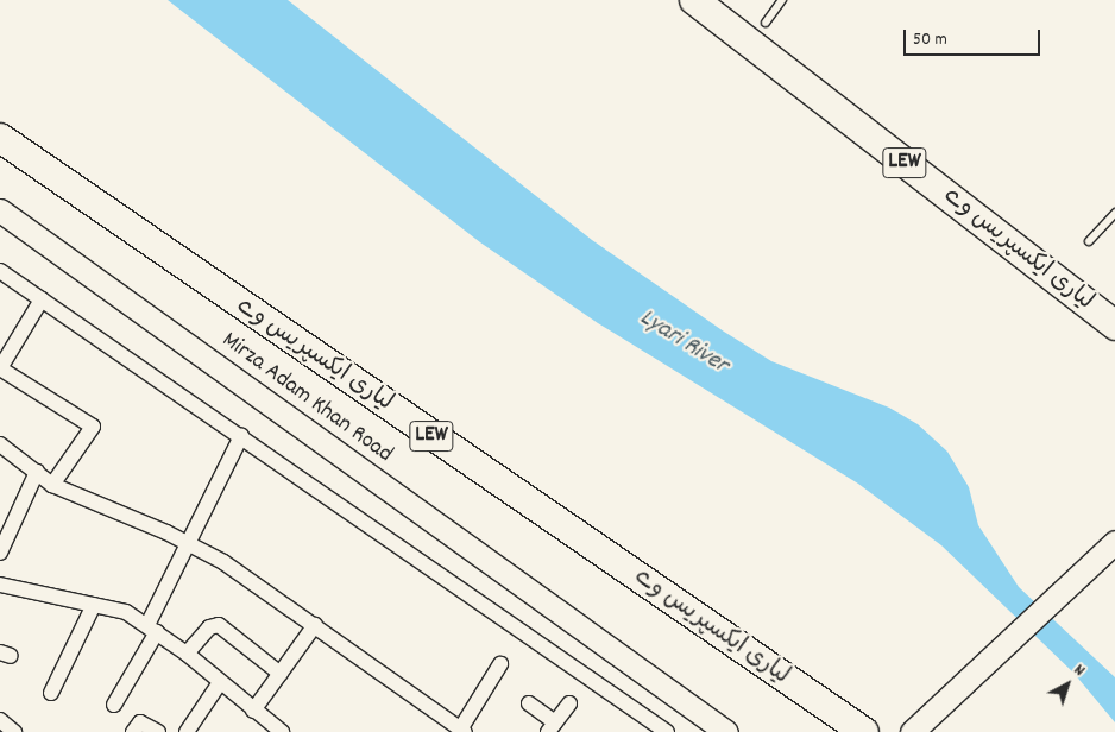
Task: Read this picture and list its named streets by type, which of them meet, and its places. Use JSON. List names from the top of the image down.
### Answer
{
  "streets": {
    "highway": ["LEW", "لیاری ایکسپریس وے"],
    "main road": ["Mirza Adam Khan Road"]
  },
  "water": ["Lyari River"],
  "scale_bar": "50 m",
  "north": "top right"
}
